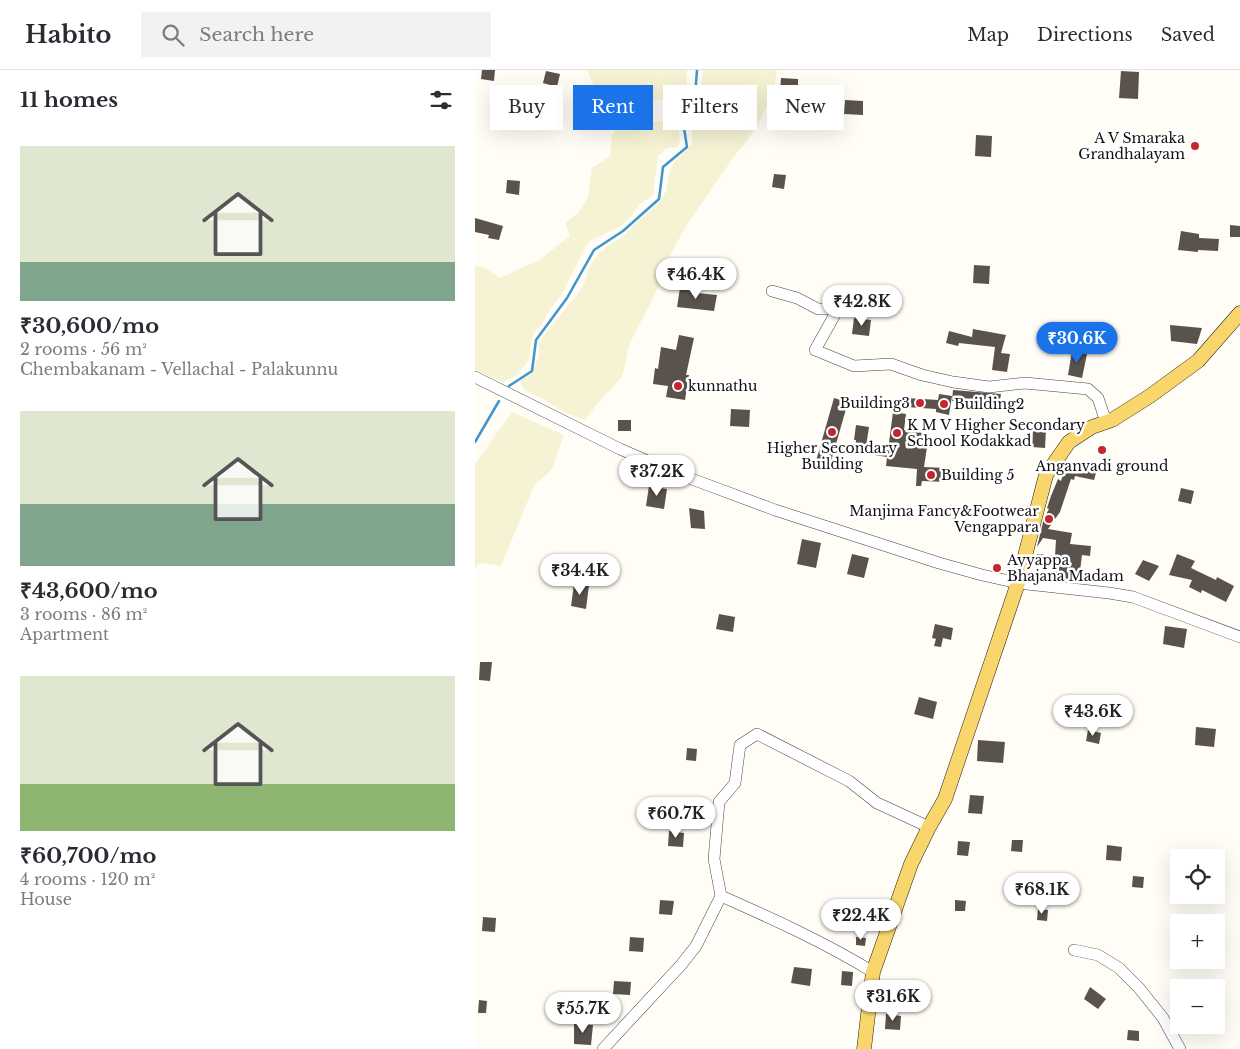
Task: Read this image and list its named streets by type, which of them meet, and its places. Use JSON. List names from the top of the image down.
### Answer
{
  "places": [
    "A V Smaraka Grandhalayam",
    "kunnathu",
    "Building3",
    "Building2",
    "Higher Secondary Building",
    "K M V Higher Secondary School Kodakkad",
    "Anganvadi ground",
    "Building 5",
    "Manjima Fancy&Footwear Vengappara",
    "Ayyappa Bhajana Madam"
  ],
  "page": {
    "header": "Habito",
    "search": "Search here",
    "nav": ["Map", "Directions", "Saved"],
    "heading": "11 homes",
    "chip": [
      "Buy",
      "Rent",
      "Filters",
      "New"
    ],
    "list": [
      {
        "name": "₹30,600/mo",
        "note": "2 rooms · 56 m² · Chembakanam - Vellachal - Palakunnu"
      },
      {
        "name": "₹43,600/mo",
        "note": "3 rooms · 86 m² · Apartment"
      },
      {
        "name": "₹60,700/mo",
        "note": "4 rooms · 120 m² · House"
      }
    ],
    "price": [
      "₹46.4K",
      "₹42.8K",
      "₹30.6K",
      "₹37.2K",
      "₹34.4K",
      "₹43.6K",
      "₹60.7K",
      "₹68.1K",
      "₹22.4K",
      "₹31.6K",
      "₹55.7K"
    ],
    "map_buttons": ["+", "−"]
  }
}
